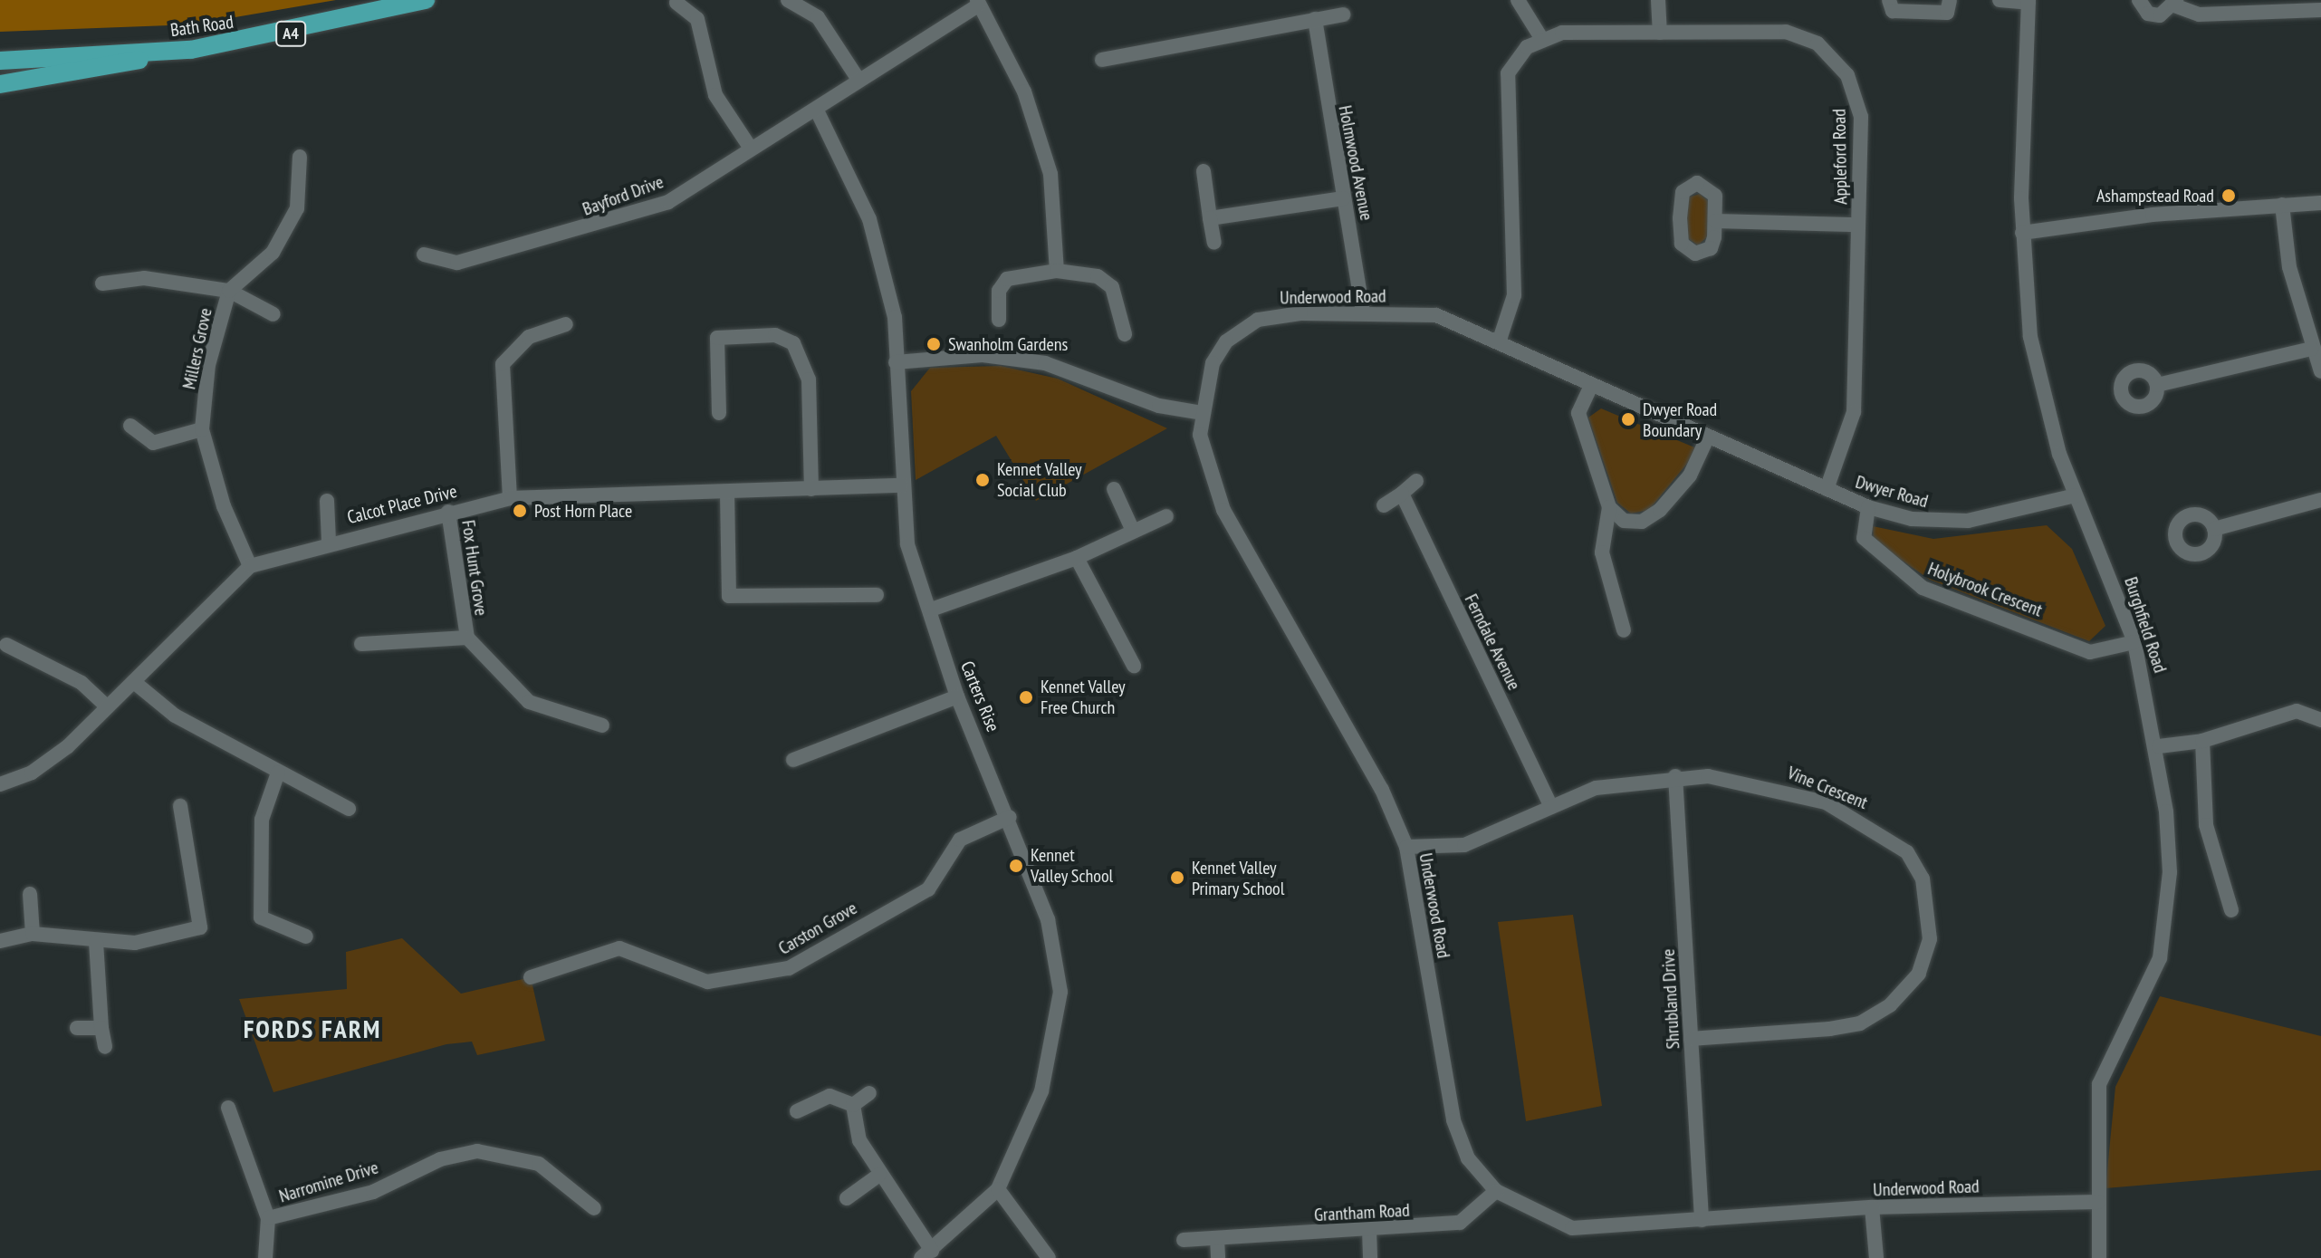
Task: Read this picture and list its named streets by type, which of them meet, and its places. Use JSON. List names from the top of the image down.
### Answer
{
  "streets": {
    "main road": ["Bath Road", "A4"],
    "street": [
      "Appleford Road",
      "Holmwood Avenue",
      "Bayford Drive",
      "Underwood Road",
      "Millers Grove",
      "Dwyer Road",
      "Calcot Place Drive",
      "Fox Hunt Grove",
      "Holybrook Crescent",
      "Burghfield Road",
      "Ferndale Avenue",
      "Carters Rise",
      "Vine Crescent",
      "Carston Grove",
      "Shrubland Drive",
      "Narromine Drive",
      "Grantham Road"
    ]
  },
  "crossings": [
    ["Appleford Road", "Dwyer Road"],
    ["Holmwood Avenue", "Underwood Road"],
    ["Bayford Drive", "Carters Rise"],
    ["Underwood Road", "Dwyer Road"],
    ["Underwood Road", "Burghfield Road"],
    ["Underwood Road", "Vine Crescent"],
    ["Underwood Road", "Shrubland Drive"],
    ["Underwood Road", "Grantham Road"],
    ["Millers Grove", "Calcot Place Drive"],
    ["Dwyer Road", "Holybrook Crescent"],
    ["Dwyer Road", "Burghfield Road"],
    ["Calcot Place Drive", "Fox Hunt Grove"],
    ["Calcot Place Drive", "Carters Rise"],
    ["Holybrook Crescent", "Burghfield Road"],
    ["Ferndale Avenue", "Vine Crescent"],
    ["Carters Rise", "Carston Grove"],
    ["Vine Crescent", "Shrubland Drive"]
  ],
  "districts": ["FORDS FARM"],
  "places": [
    "Ashampstead Road",
    "Swanholm Gardens",
    "Dwyer Road Boundary",
    "Kennet Valley Social Club",
    "Post Horn Place",
    "Kennet Valley Free Church",
    "Kennet Valley School",
    "Kennet Valley Primary School"
  ]
}
